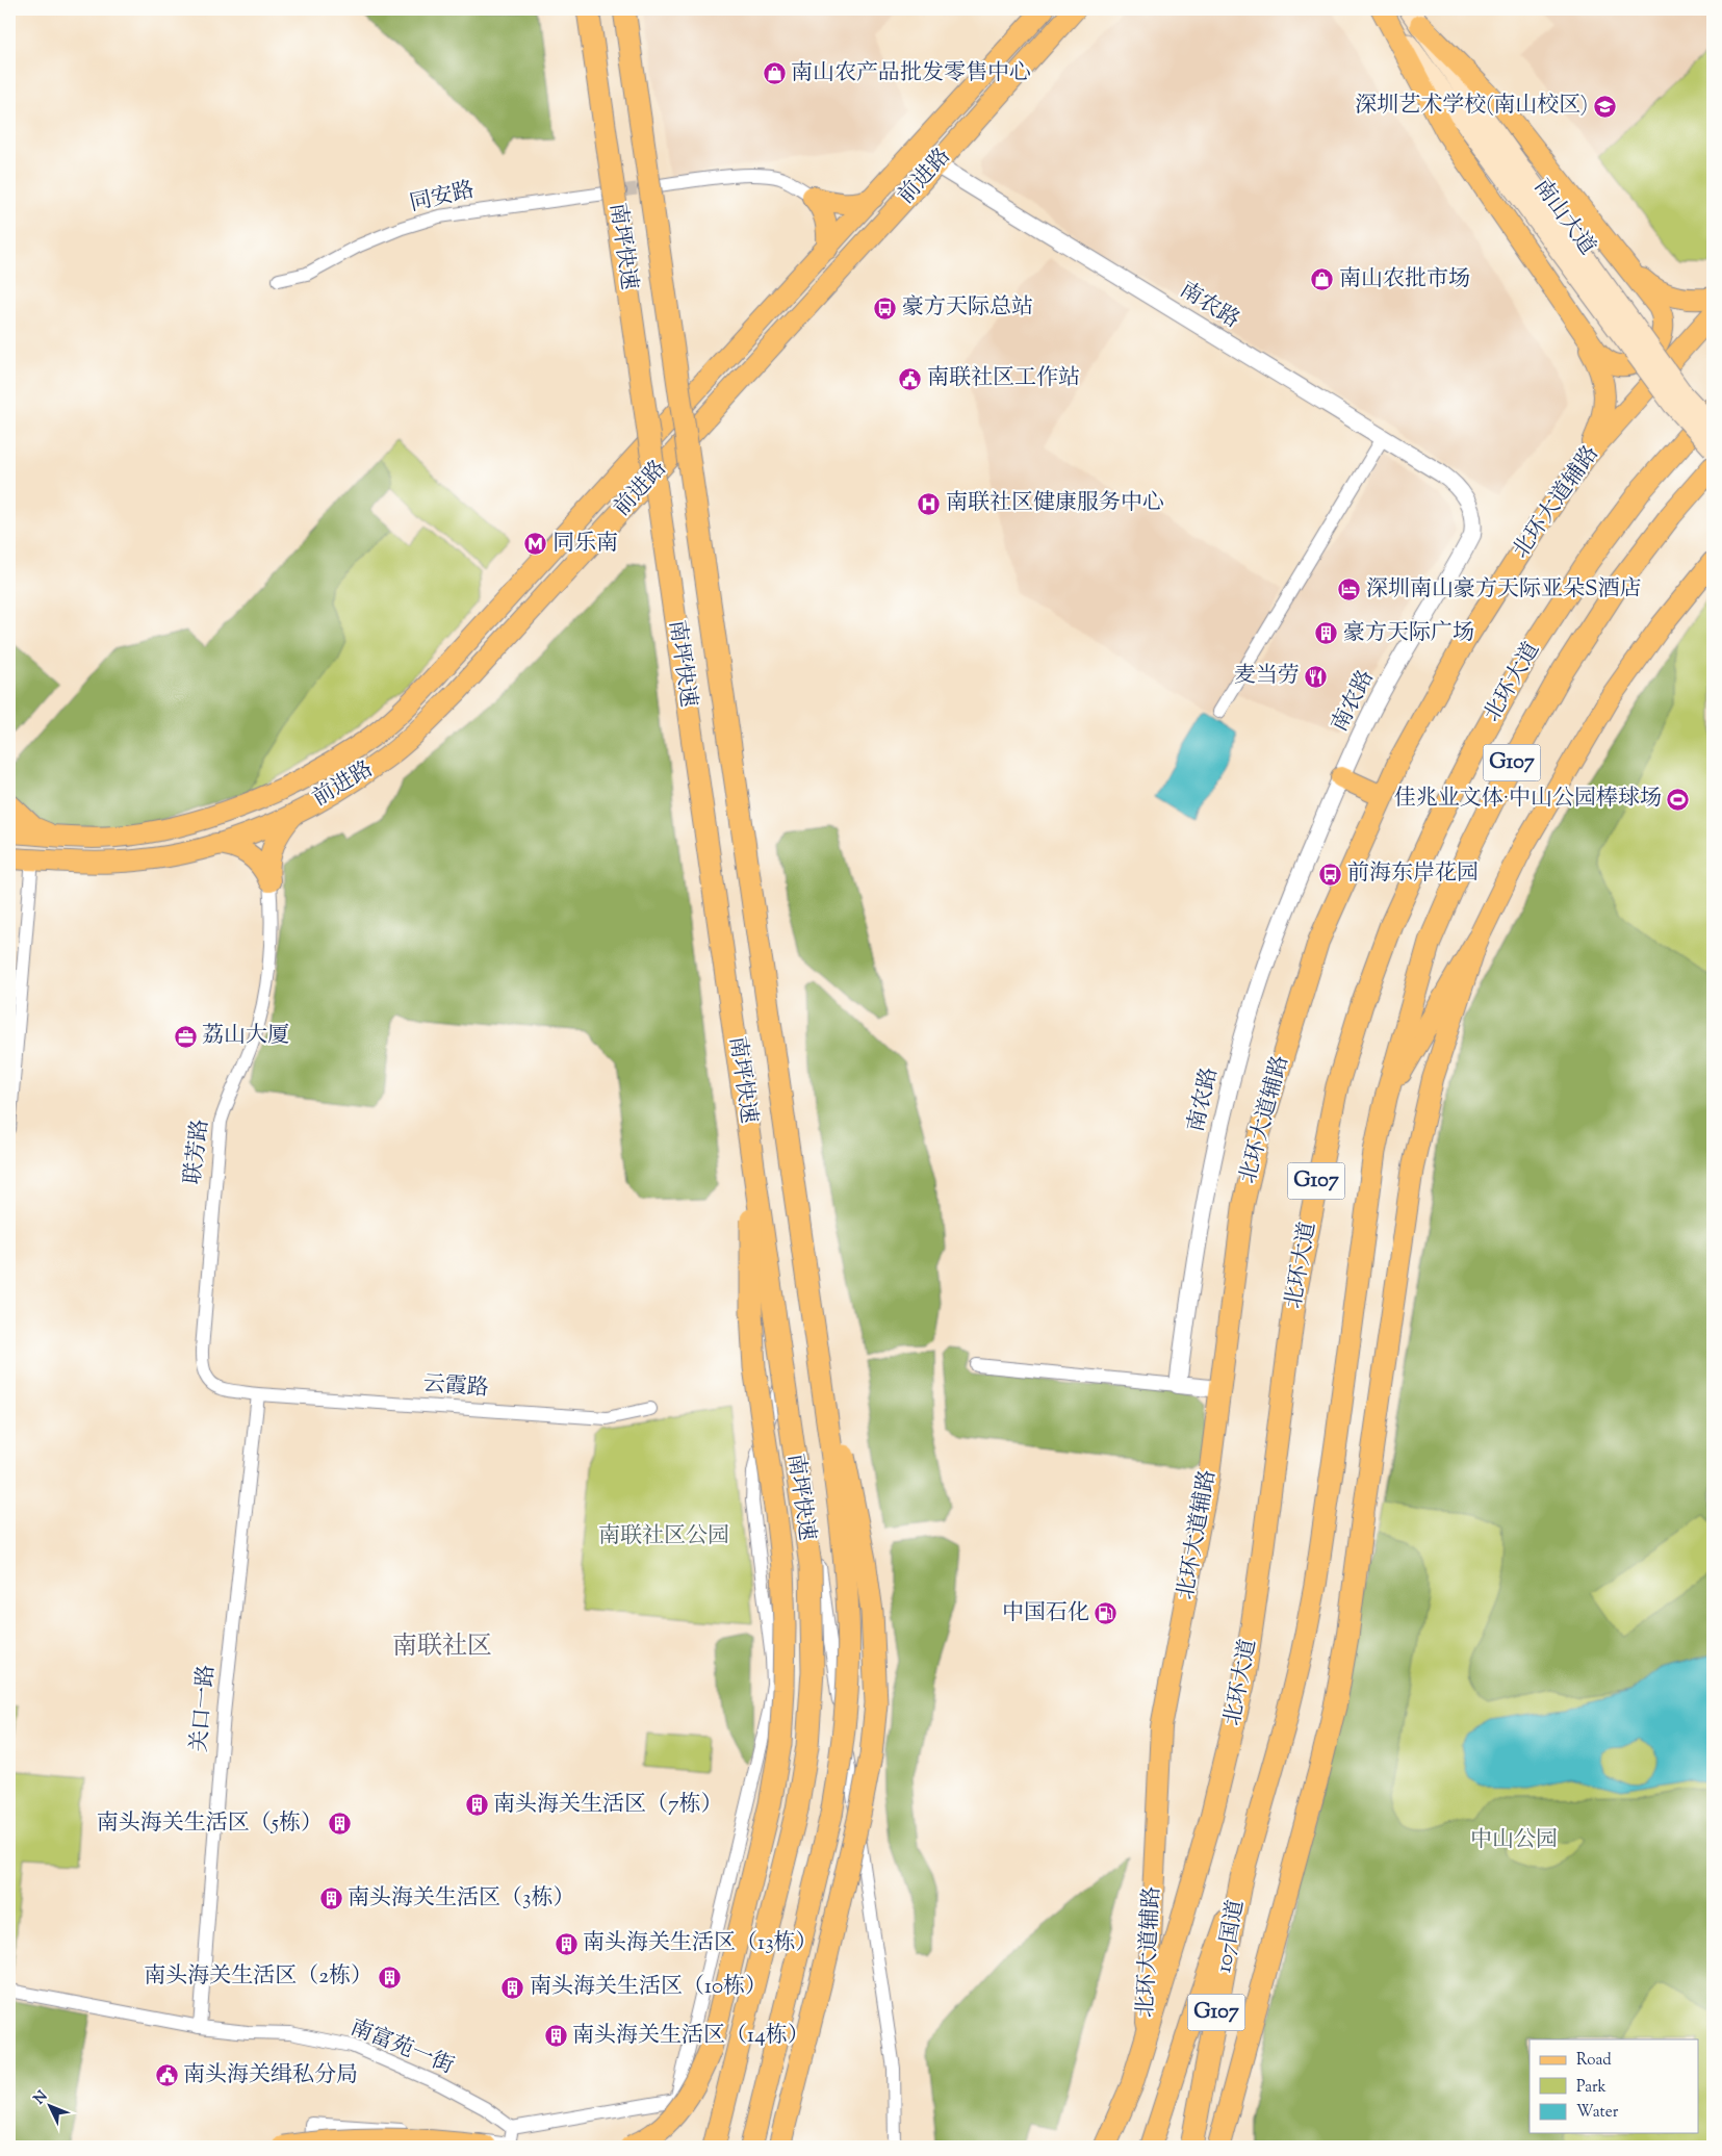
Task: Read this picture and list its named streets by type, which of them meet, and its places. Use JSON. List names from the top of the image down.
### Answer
{
  "streets": {
    "highway": [
      "南坪快速",
      "北环大道",
      "G107",
      "107国道"
    ],
    "main road": ["前进路", "南山大道", "北环大道辅路"],
    "street": [
      "同安路",
      "南农路",
      "联芳路",
      "云霞路",
      "关口一路",
      "南富苑一街"
    ]
  },
  "crossings": [
    ["前进路", "南农路"],
    ["北环大道辅路", "北环大道"],
    ["北环大道", "G107"],
    ["北环大道", "107国道"],
    ["联芳路", "云霞路"],
    ["联芳路", "关口一路"],
    ["云霞路", "关口一路"],
    ["关口一路", "南富苑一街"]
  ],
  "districts": ["南联社区"],
  "parks": ["南联社区公园", "中山公园"],
  "places": {
    "shop": ["南山农产品批发零售中心", "南山农批市场"],
    "school or university": ["深圳艺术学校(南山校区)"],
    "bus stop": ["豪方天际总站", "前海东岸花园"],
    "public building": ["南联社区工作站", "南头海关缉私分局"],
    "hospital": ["南联社区健康服务中心"],
    "metro station": ["同乐南"],
    "hotel": ["深圳南山豪方天际亚朵S酒店"],
    "building": [
      "豪方天际广场",
      "南头海关生活区（7栋）",
      "南头海关生活区（5栋）",
      "南头海关生活区（3栋）",
      "南头海关生活区（13栋）",
      "南头海关生活区（2栋）",
      "南头海关生活区（10栋）",
      "南头海关生活区（14栋）"
    ],
    "restaurant": ["麦当劳"],
    "sports": ["佳兆业文体·中山公园棒球场"],
    "office": ["荔山大厦"],
    "fuel station": ["中国石化"]
  },
  "legend": ["Road", "Park", "Water"],
  "north": "top left"
}
